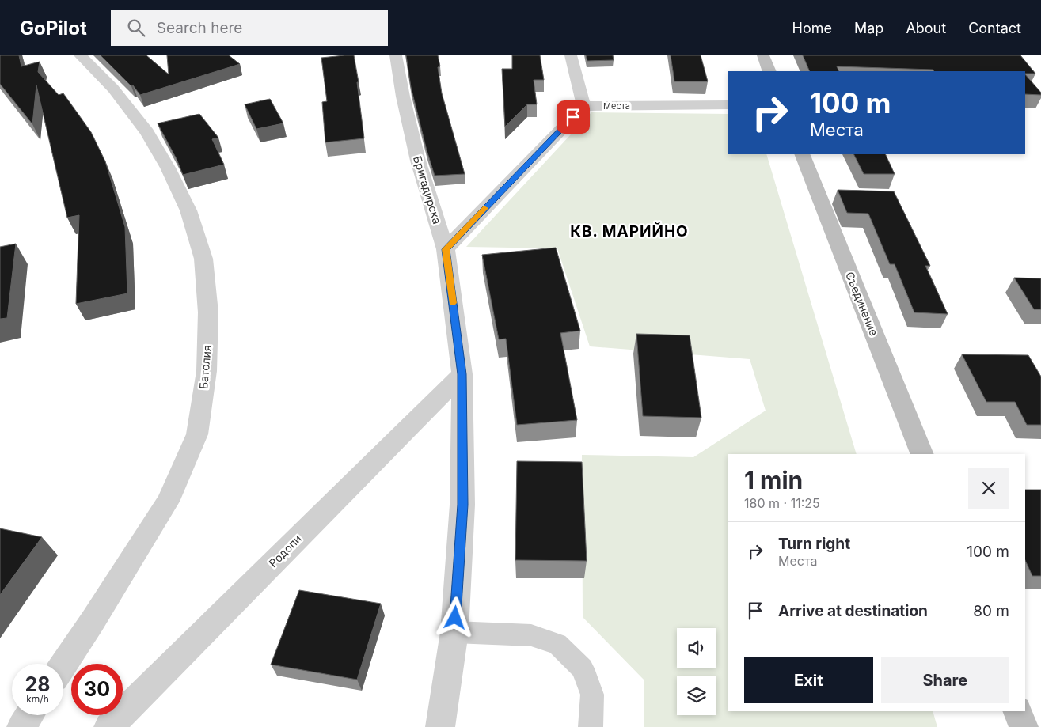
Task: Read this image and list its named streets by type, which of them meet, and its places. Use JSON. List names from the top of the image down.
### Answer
{
  "streets": {
    "street": [
      "Места",
      "Бригадирска",
      "Съединение",
      "Батолия",
      "Родопи"
    ]
  },
  "crossings": [
    ["Бригадирска", "Родопи"]
  ],
  "districts": ["КВ. МАРИЙНО"],
  "page": {
    "header": "GoPilot",
    "search": "Search here",
    "nav": [
      "Home",
      "Map",
      "About",
      "Contact"
    ],
    "turn": ["100 m", "Места"],
    "heading": ["1 min", "180 m · 11:25"],
    "list": [
      {
        "name": "Turn right",
        "note": "Места",
        "value": "100 m"
      },
      {
        "name": "Arrive at destination",
        "value": "80 m"
      }
    ],
    "buttons": ["Exit", "Share"],
    "speed": "28 km/h",
    "limit": "30"
  }
}
